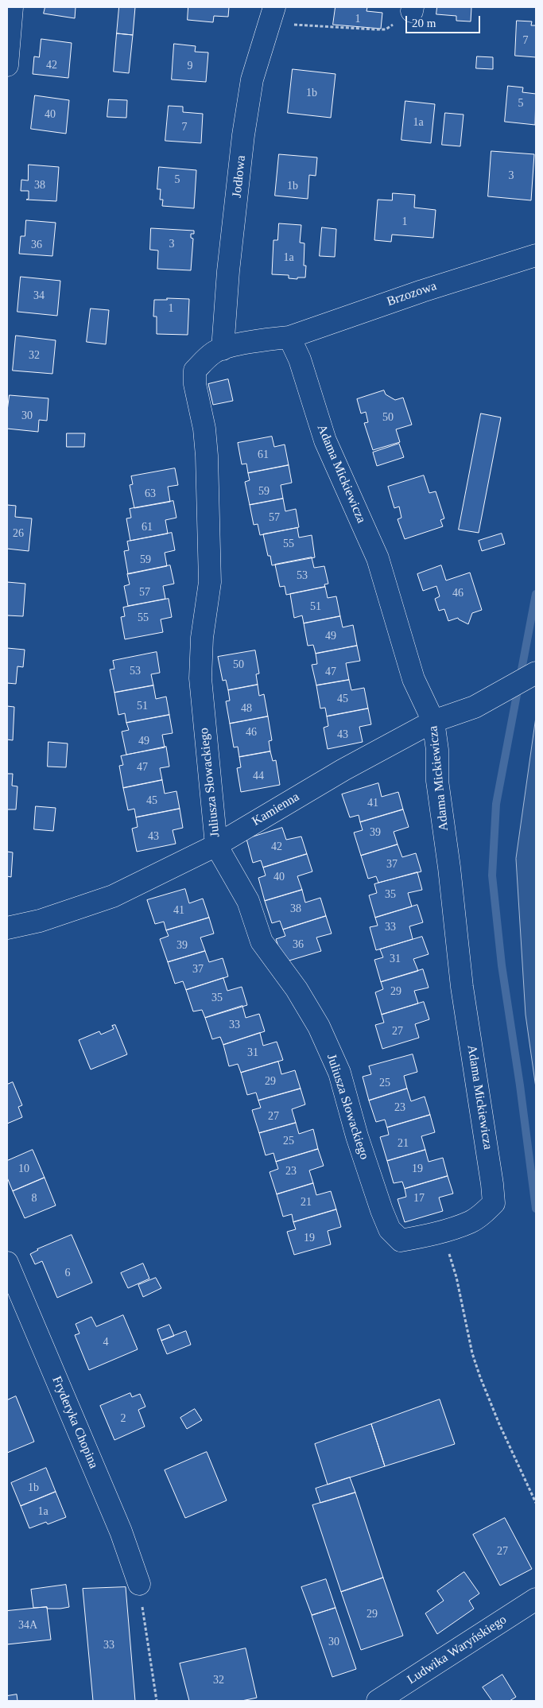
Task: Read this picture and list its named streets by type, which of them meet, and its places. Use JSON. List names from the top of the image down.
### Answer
{
  "streets": {
    "street": [
      "Jodłowa",
      "Brzozowa",
      "Adama Mickiewicza",
      "Juliusza Słowackiego",
      "Kamienna",
      "Fryderyka Chopina",
      "Ludwika Waryńskiego"
    ]
  },
  "crossings": [
    ["Jodłowa", "Juliusza Słowackiego"],
    ["Brzozowa", "Adama Mickiewicza"],
    ["Adama Mickiewicza", "Juliusza Słowackiego"],
    ["Adama Mickiewicza", "Kamienna"],
    ["Juliusza Słowackiego", "Kamienna"]
  ],
  "house_numbers": [
    "1",
    "7",
    "42",
    "9",
    "1b",
    "5",
    "40",
    "1a",
    "7",
    "3",
    "5",
    "38",
    "1b",
    "1",
    "3",
    "36",
    "1a",
    "34",
    "1",
    "32",
    "30",
    "50",
    "61",
    "59",
    "63",
    "57",
    "61",
    "26",
    "55",
    "59",
    "53",
    "57",
    "46",
    "51",
    "55",
    "49",
    "50",
    "53",
    "47",
    "45",
    "51",
    "48",
    "46",
    "43",
    "49",
    "47",
    "44",
    "45",
    "41",
    "39",
    "43",
    "42",
    "37",
    "40",
    "35",
    "38",
    "41",
    "33",
    "36",
    "39",
    "31",
    "37",
    "29",
    "35",
    "33",
    "27",
    "31",
    "29",
    "25",
    "23",
    "27",
    "25",
    "21",
    "10",
    "19",
    "23",
    "8",
    "17",
    "21",
    "19",
    "6",
    "4",
    "2",
    "1b",
    "1a",
    "27",
    "29",
    "34A",
    "30",
    "33",
    "32"
  ],
  "scale_bar": "20 m"
}
